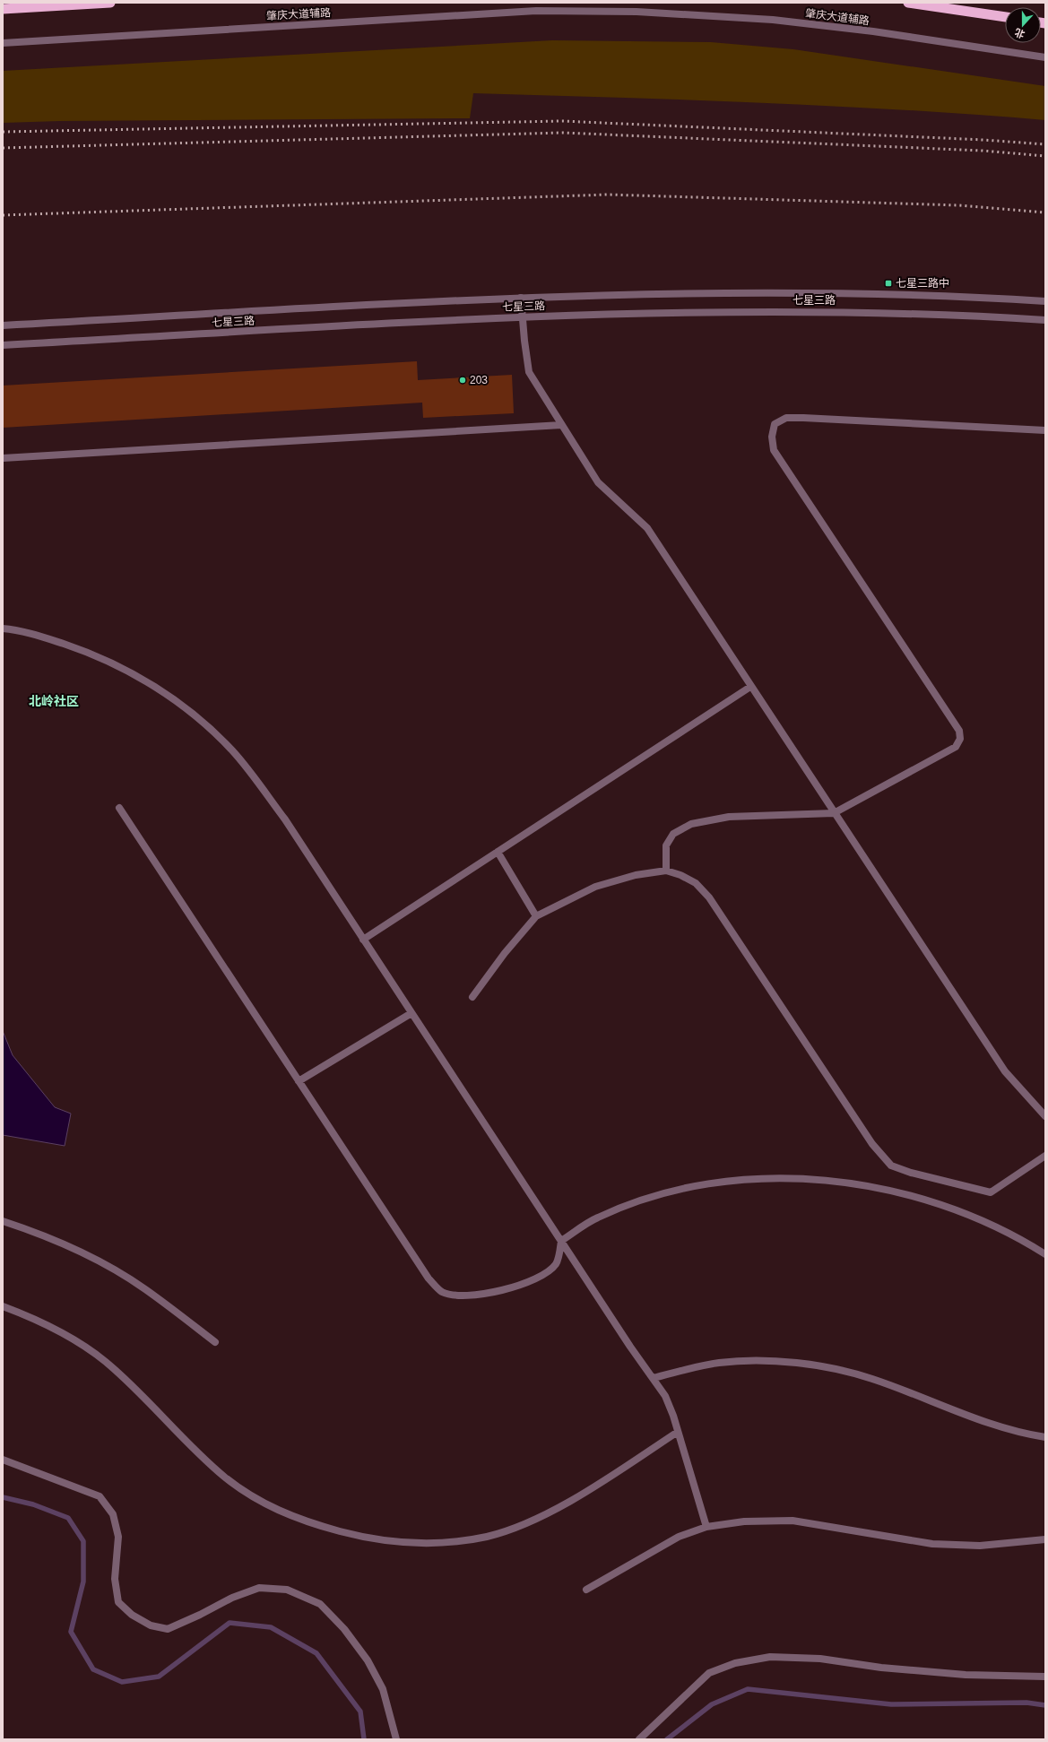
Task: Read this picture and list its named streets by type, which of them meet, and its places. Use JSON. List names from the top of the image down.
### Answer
{
  "streets": {
    "street": ["肇庆大道辅路", "七星三路"]
  },
  "districts": ["北岭社区"],
  "places": {
    "transit": ["七星三路中"],
    "other": ["203"]
  },
  "north": "bottom"
}
